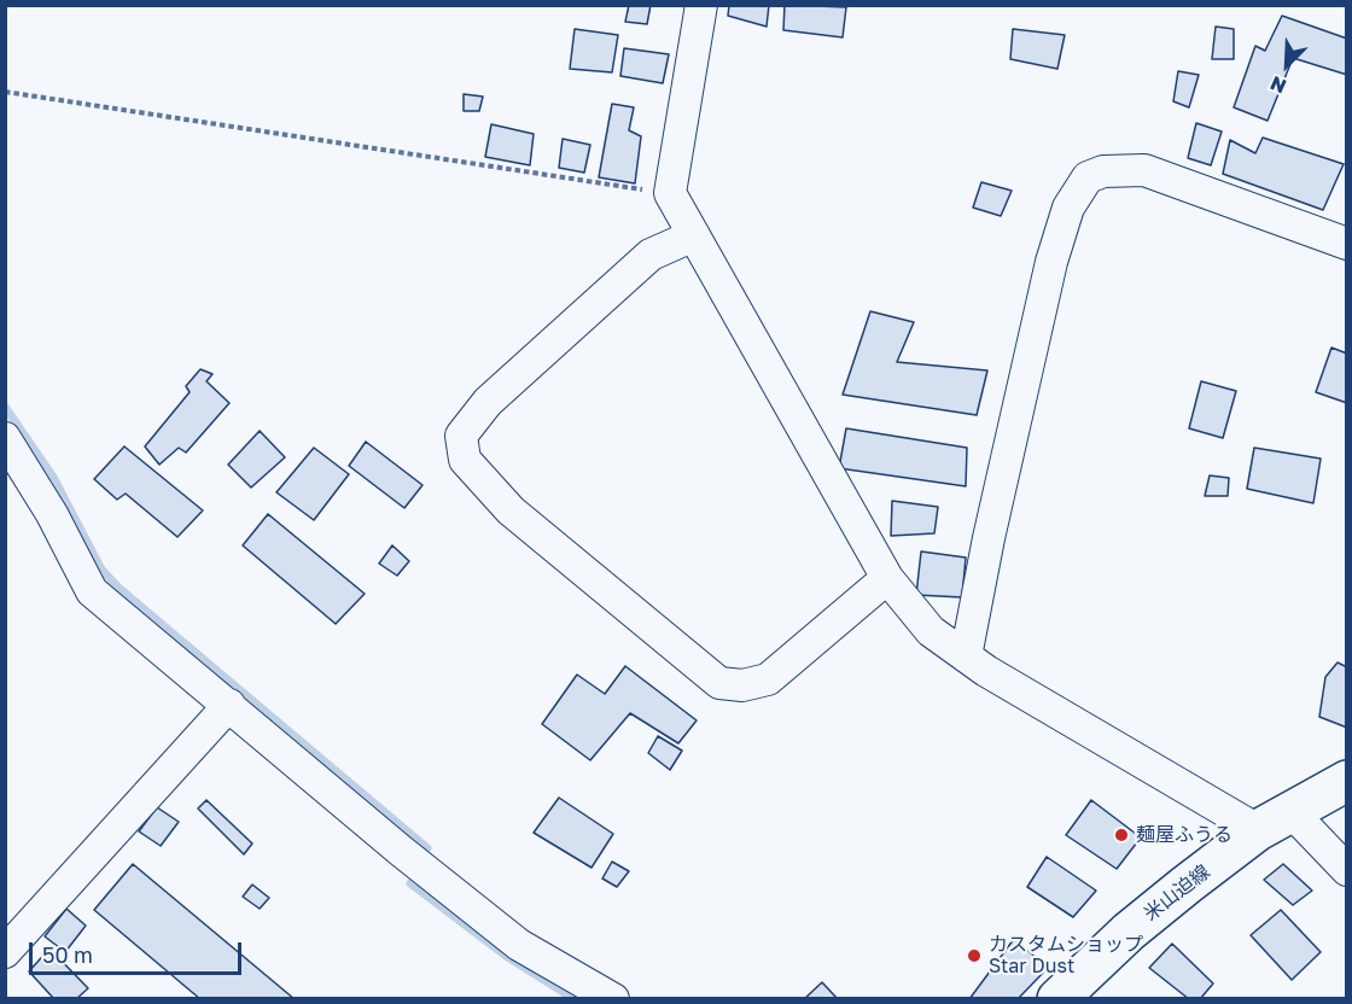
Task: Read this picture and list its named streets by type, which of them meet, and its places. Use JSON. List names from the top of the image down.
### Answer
{
  "streets": {
    "main road": ["米山迫線"]
  },
  "places": ["麺屋ふうる", "カスタムショップ Star Dust"],
  "scale_bar": "50 m",
  "north": "bottom left"
}
